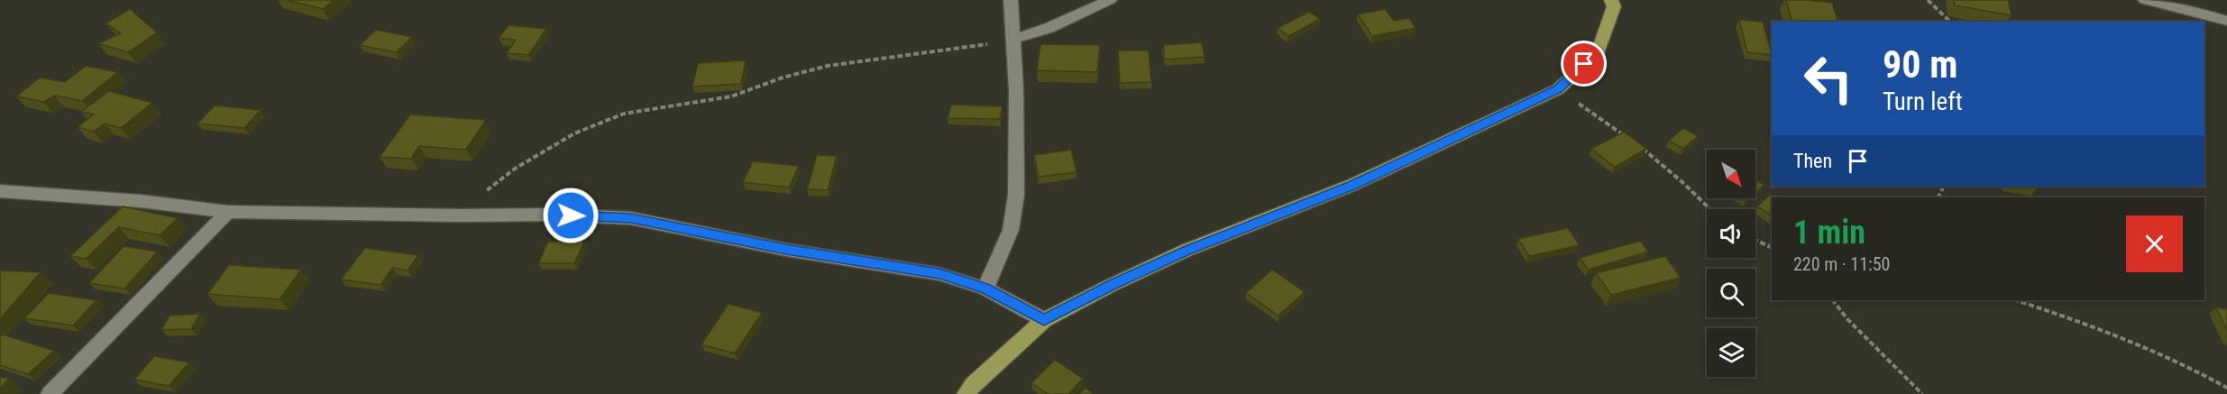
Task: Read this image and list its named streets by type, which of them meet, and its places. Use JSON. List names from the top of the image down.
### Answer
{
  "north": "bottom right",
  "page": {
    "turn": ["90 m", "Turn left"],
    "then": "Then",
    "heading": ["1 min", "220 m · 11:50"]
  }
}
